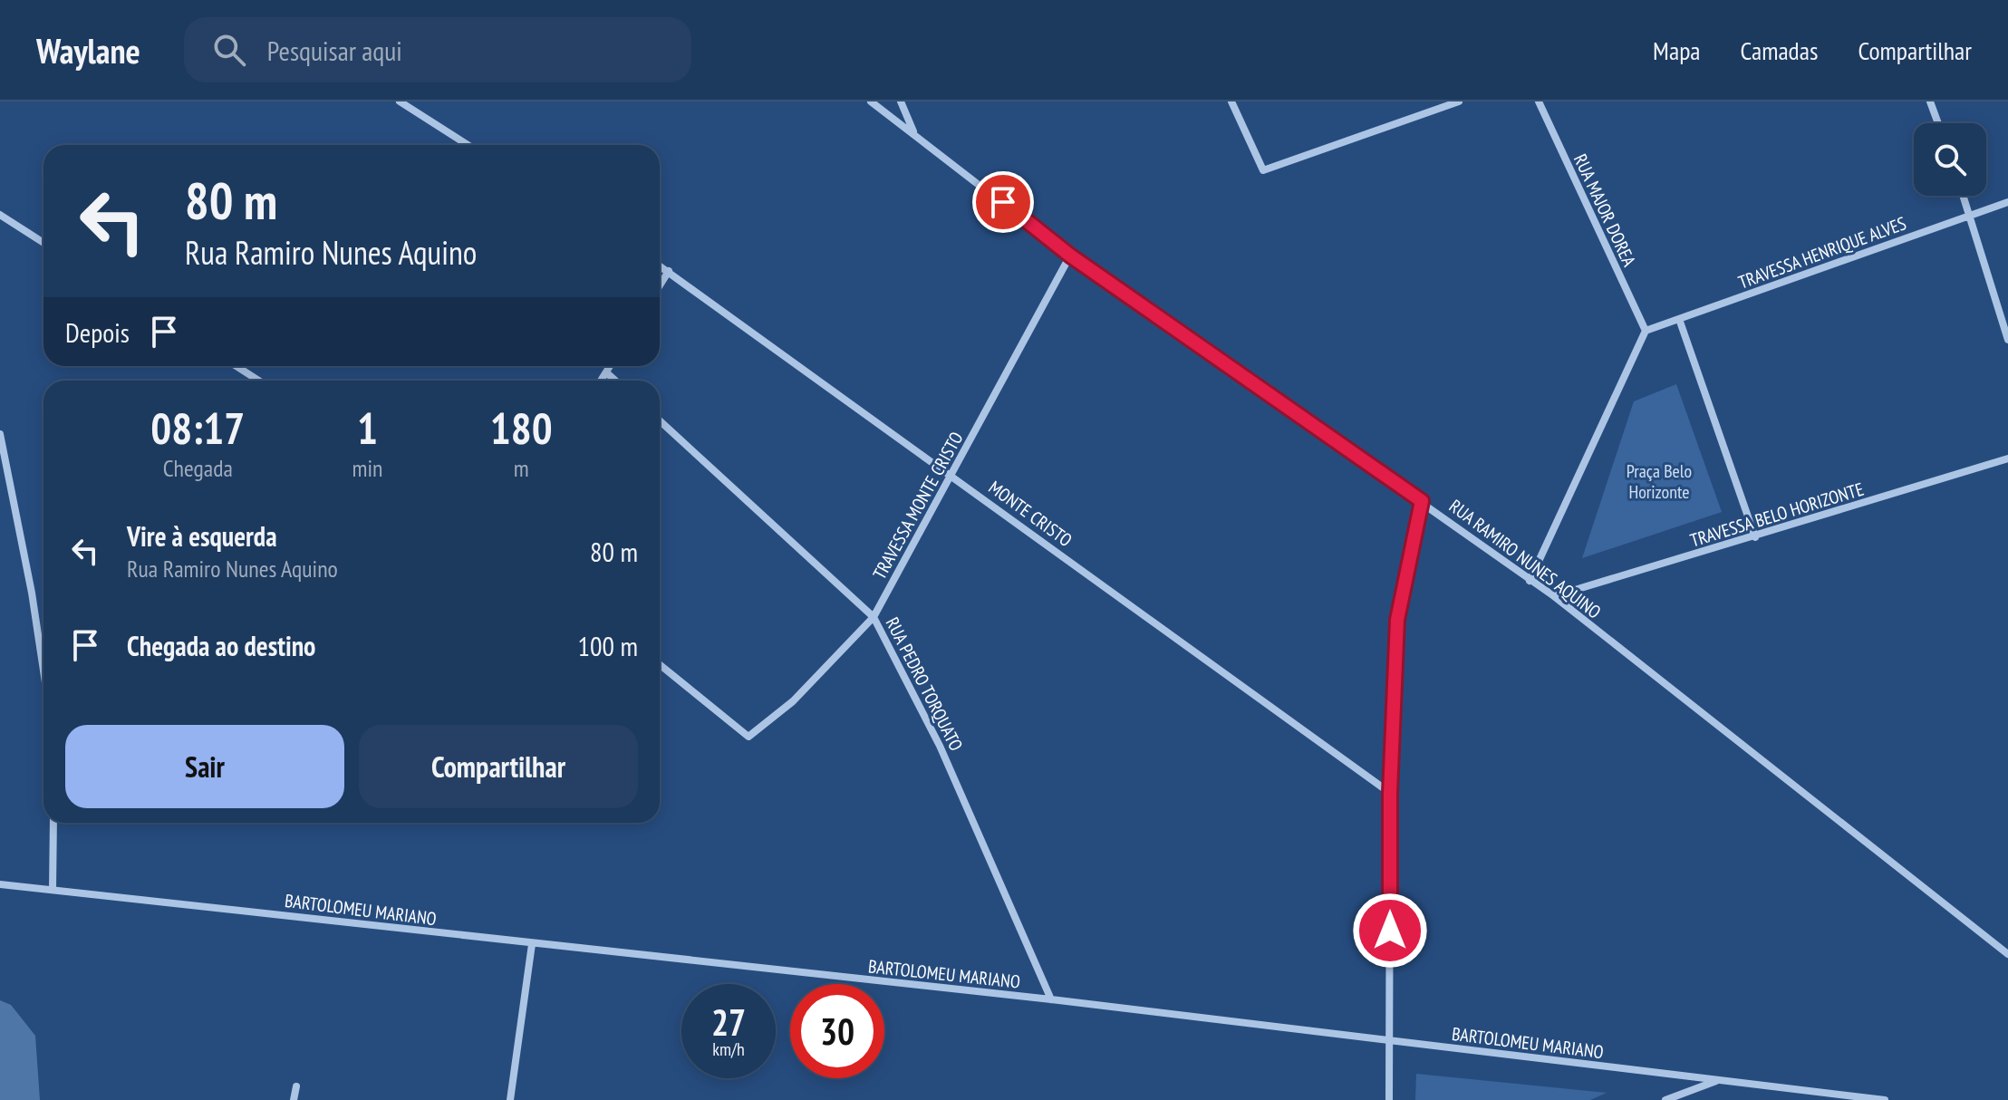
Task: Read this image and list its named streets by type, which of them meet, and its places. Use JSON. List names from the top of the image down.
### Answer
{
  "streets": {
    "street": [
      "RUA MAJOR DOREA",
      "TRAVESSA HENRIQUE ALVES",
      "TRAVESSA MONTE CRISTO",
      "MONTE CRISTO",
      "TRAVESSA BELO HORIZONTE",
      "RUA RAMIRO NUNES AQUINO",
      "RUA PEDRO TORQUATO",
      "BARTOLOMEU MARIANO"
    ]
  },
  "crossings": [
    ["RUA MAJOR DOREA", "TRAVESSA HENRIQUE ALVES"],
    ["TRAVESSA MONTE CRISTO", "MONTE CRISTO"],
    ["TRAVESSA MONTE CRISTO", "RUA RAMIRO NUNES AQUINO"],
    ["TRAVESSA MONTE CRISTO", "RUA PEDRO TORQUATO"],
    ["TRAVESSA BELO HORIZONTE", "RUA RAMIRO NUNES AQUINO"],
    ["RUA PEDRO TORQUATO", "BARTOLOMEU MARIANO"]
  ],
  "parks": ["Praça Belo Horizonte"],
  "page": {
    "header": "Waylane",
    "search": "Pesquisar aqui",
    "nav": ["Mapa", "Camadas", "Compartilhar"],
    "turn": ["80 m", "Rua Ramiro Nunes Aquino"],
    "then": "Depois",
    "eta": [
      "08:17",
      "Chegada",
      "1",
      "min",
      "180",
      "m"
    ],
    "list": [
      {
        "name": "Vire à esquerda",
        "note": "Rua Ramiro Nunes Aquino",
        "value": "80 m"
      },
      {
        "name": "Chegada ao destino",
        "value": "100 m"
      }
    ],
    "buttons": ["Sair", "Compartilhar"],
    "speed": "27 km/h",
    "limit": "30"
  }
}
